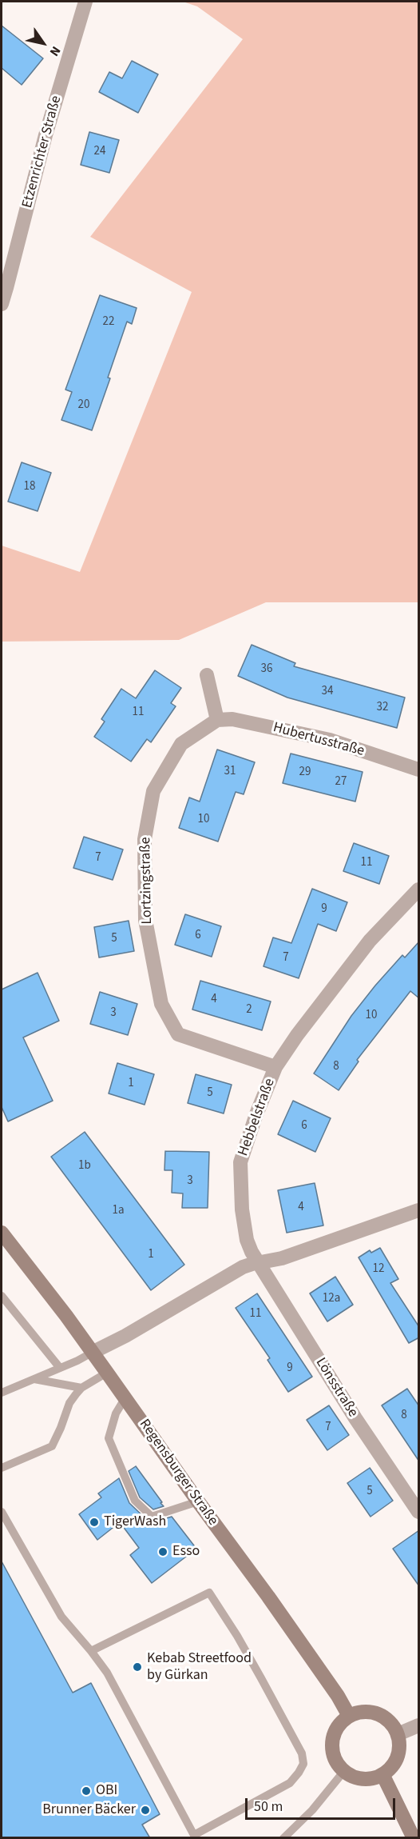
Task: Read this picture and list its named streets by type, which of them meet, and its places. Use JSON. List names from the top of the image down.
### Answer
{
  "streets": {
    "main road": ["Regensburger Straße"],
    "street": [
      "Etzenrichter Straße",
      "Hubertusstraße",
      "Lortzingstraße",
      "Hebbelstraße",
      "Lönsstraße"
    ]
  },
  "crossings": [
    ["Hubertusstraße", "Lortzingstraße"],
    ["Lortzingstraße", "Hebbelstraße"],
    ["Hebbelstraße", "Lönsstraße"]
  ],
  "places": [
    "TigerWash",
    "Esso",
    "Kebab Streetfood by Gürkan",
    "OBI",
    "Brunner Bäcker"
  ],
  "house_numbers": [
    "24",
    "22",
    "20",
    "18",
    "36",
    "34",
    "32",
    "11",
    "31",
    "29",
    "27",
    "10",
    "7",
    "11",
    "9",
    "6",
    "5",
    "7",
    "4",
    "2",
    "3",
    "10",
    "8",
    "1",
    "5",
    "6",
    "1b",
    "3",
    "4",
    "1a",
    "1",
    "12",
    "12a",
    "11",
    "9",
    "8",
    "7",
    "5"
  ],
  "scale_bar": "50 m",
  "north": "bottom right"
}
